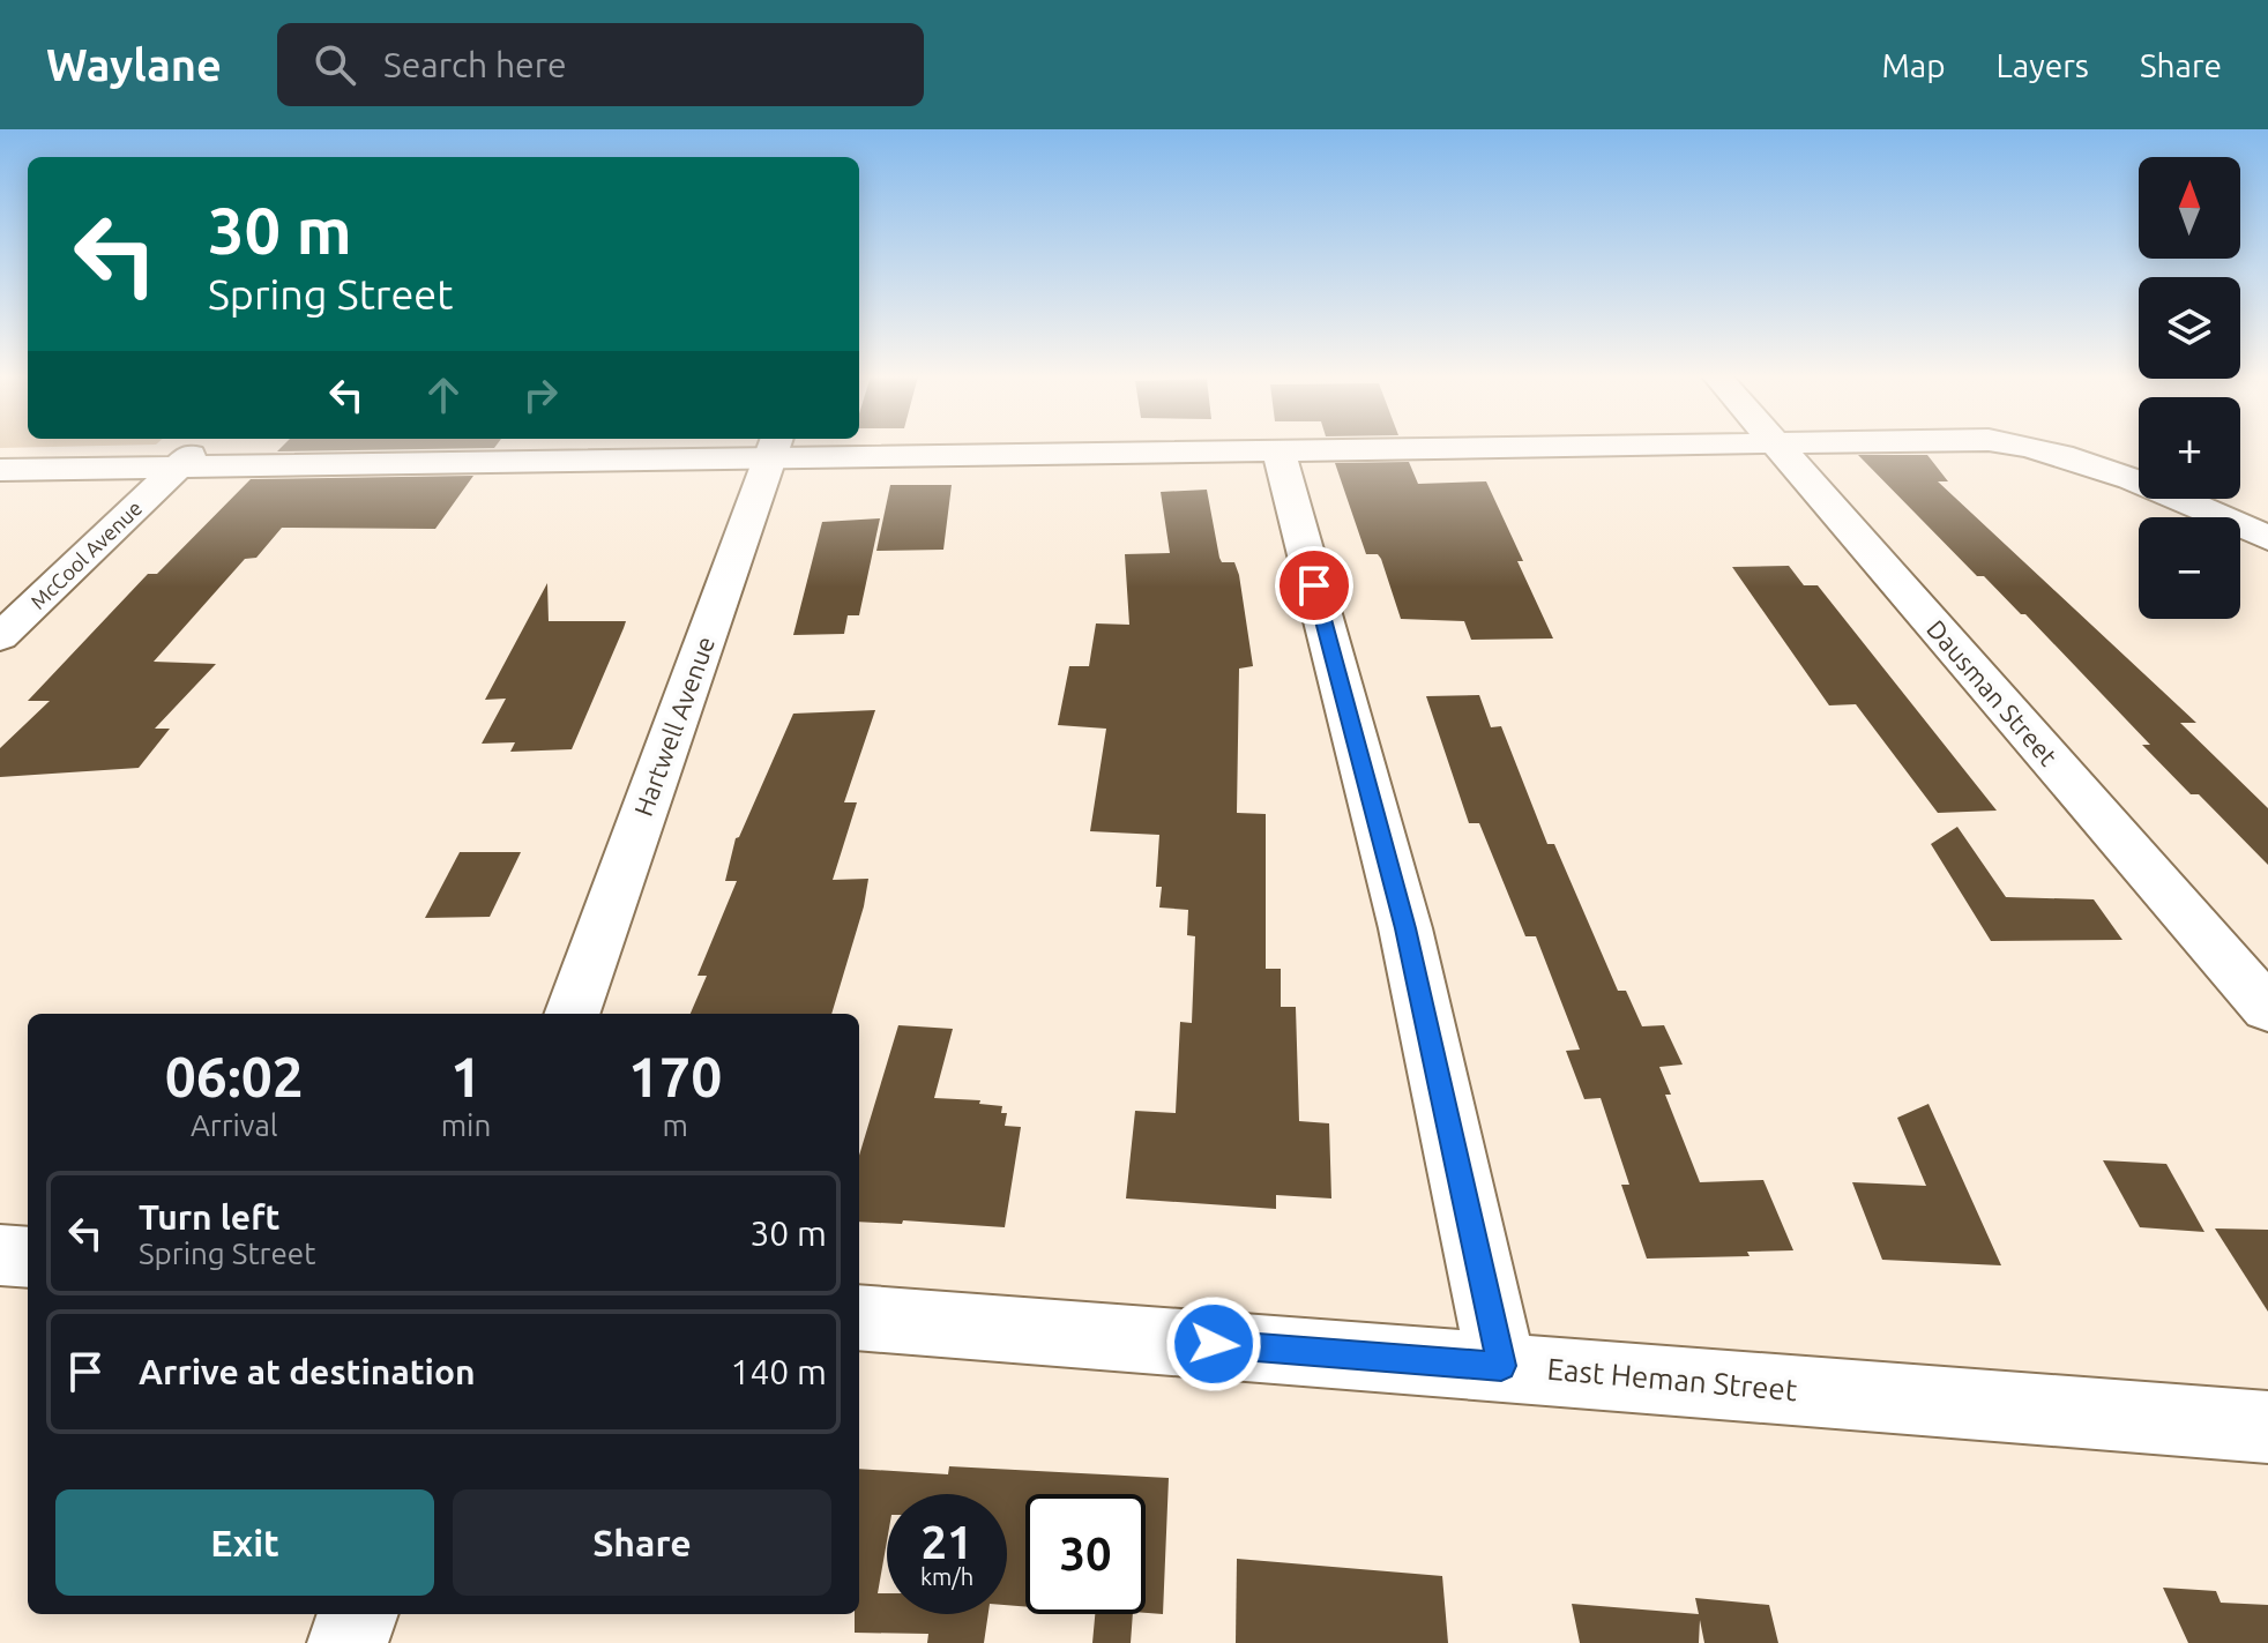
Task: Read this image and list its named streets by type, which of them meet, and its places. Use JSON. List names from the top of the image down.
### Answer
{
  "streets": {
    "street": [
      "McCool Avenue",
      "Dausman Street",
      "Hartwell Avenue",
      "East Heman Street"
    ]
  },
  "north": "top",
  "page": {
    "header": "Waylane",
    "search": "Search here",
    "nav": ["Map", "Layers", "Share"],
    "map_buttons": ["+", "−"],
    "turn": ["30 m", "Spring Street"],
    "eta": [
      "06:02",
      "Arrival",
      "1",
      "min",
      "170",
      "m"
    ],
    "list": [
      {
        "name": "Turn left",
        "note": "Spring Street",
        "value": "30 m"
      },
      {
        "name": "Arrive at destination",
        "value": "140 m"
      }
    ],
    "buttons": ["Exit", "Share"],
    "speed": "21 km/h",
    "limit": "30"
  }
}
